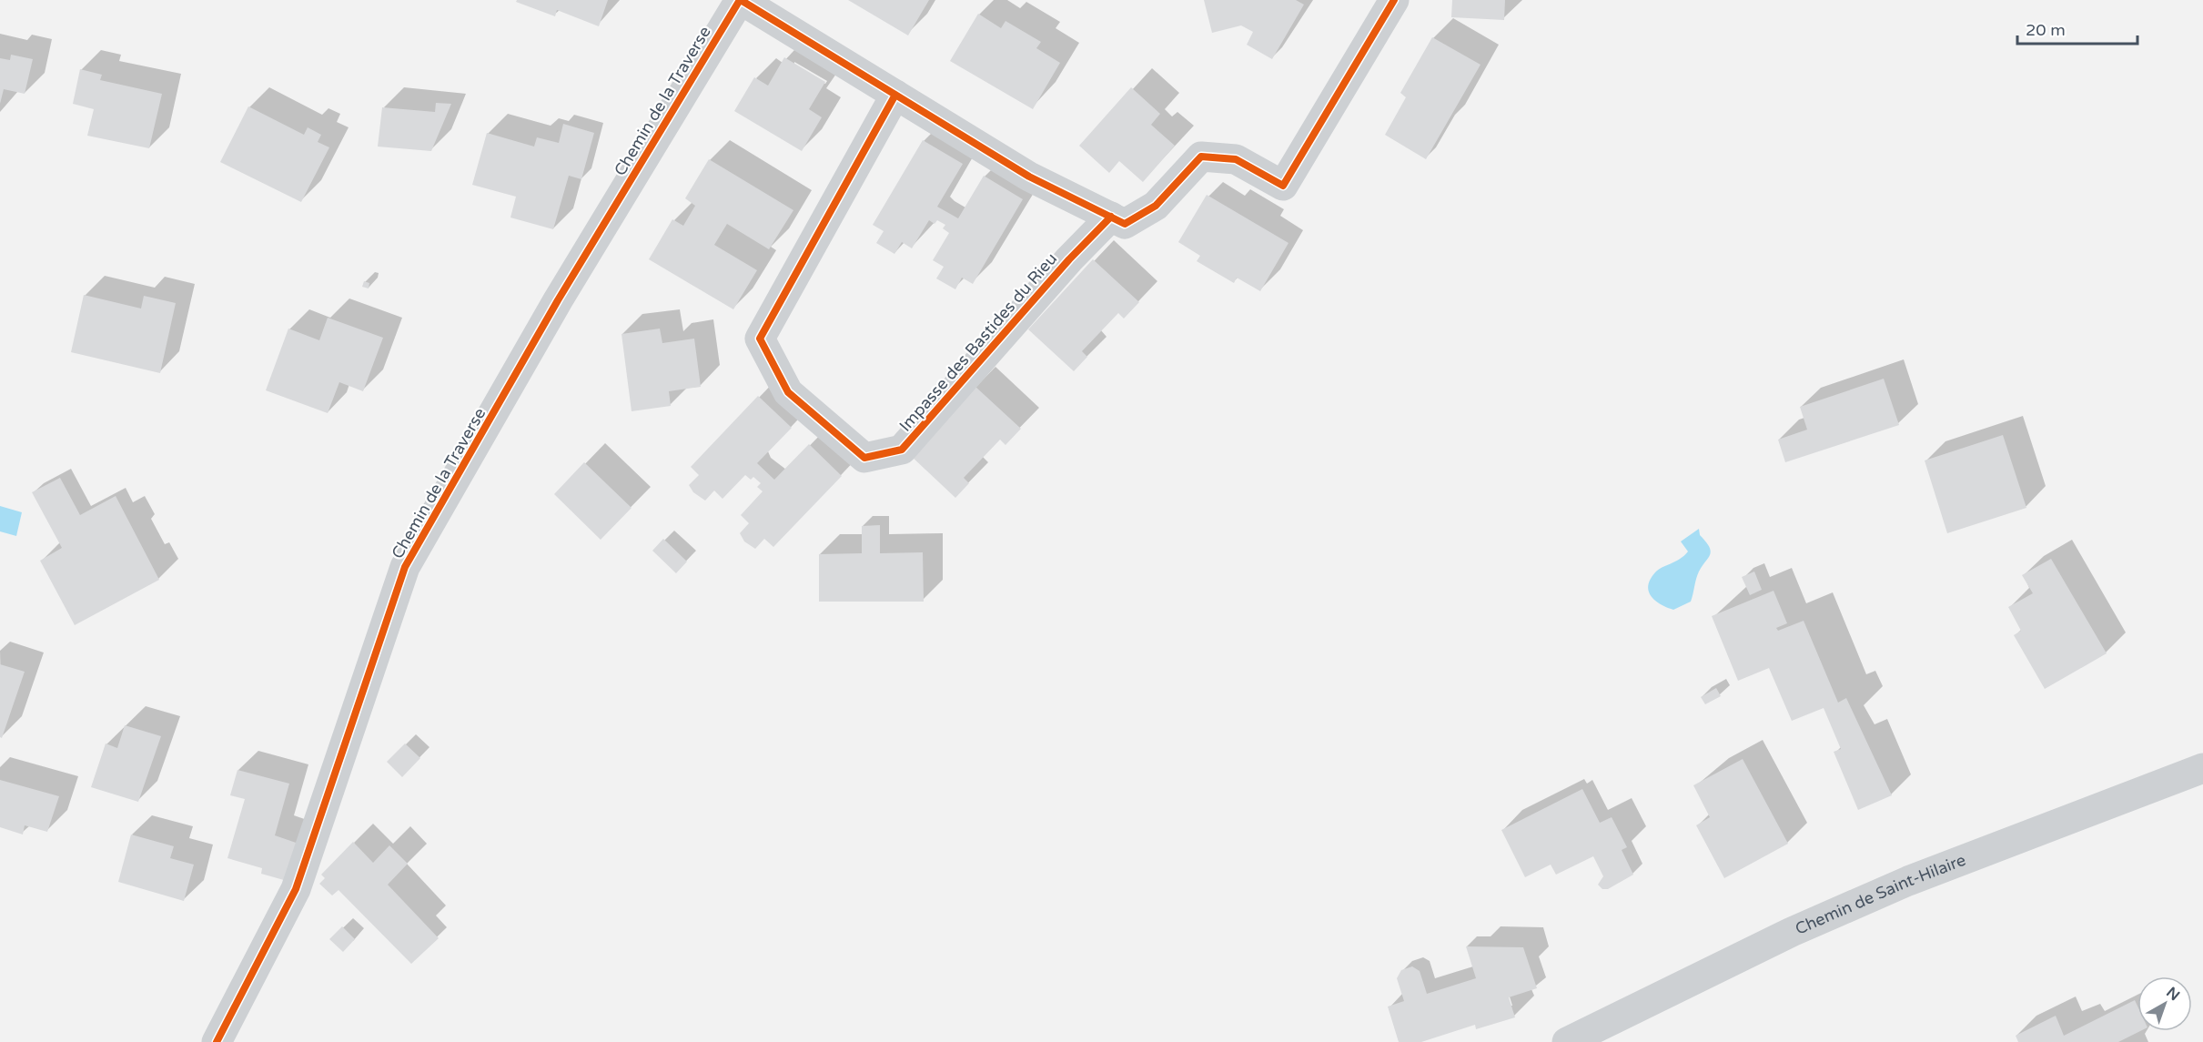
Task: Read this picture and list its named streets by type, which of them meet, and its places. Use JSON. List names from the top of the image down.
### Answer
{
  "streets": {
    "street": ["Chemin de la Traverse", "Impasse des Bastides du Rieu", "Chemin de Saint-Hilaire"]
  },
  "scale_bar": "20 m",
  "north": "top right"
}
